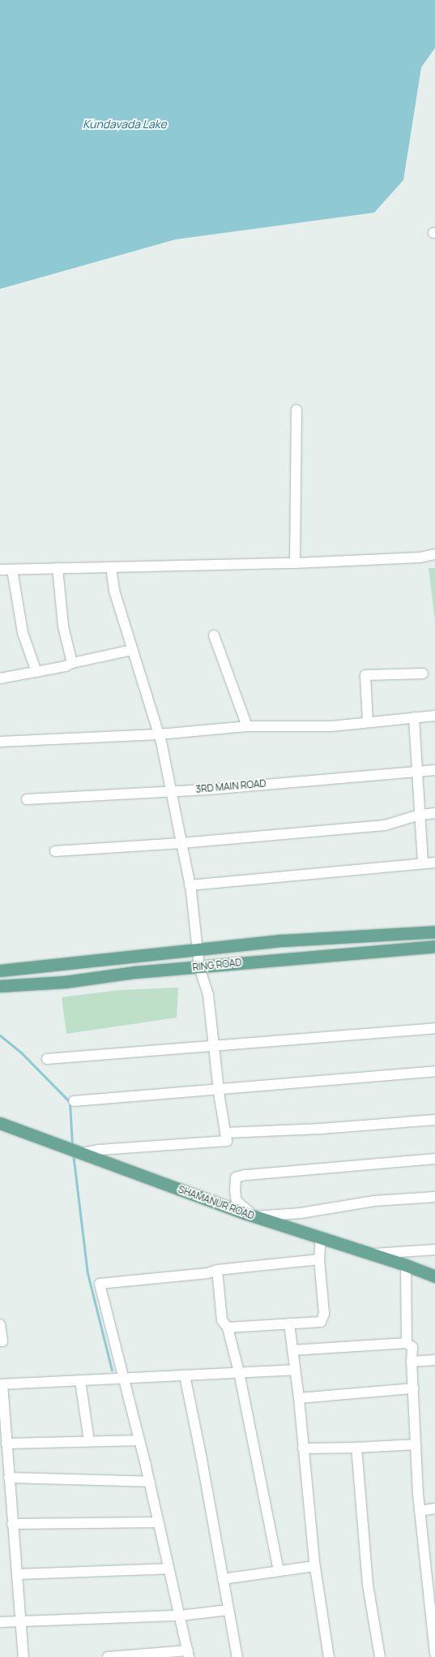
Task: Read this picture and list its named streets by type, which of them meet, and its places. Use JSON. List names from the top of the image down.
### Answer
{
  "streets": {
    "main road": ["RING ROAD", "SHAMANUR ROAD"],
    "street": ["3RD MAIN ROAD"]
  },
  "water": ["Kundavada Lake"]
}
